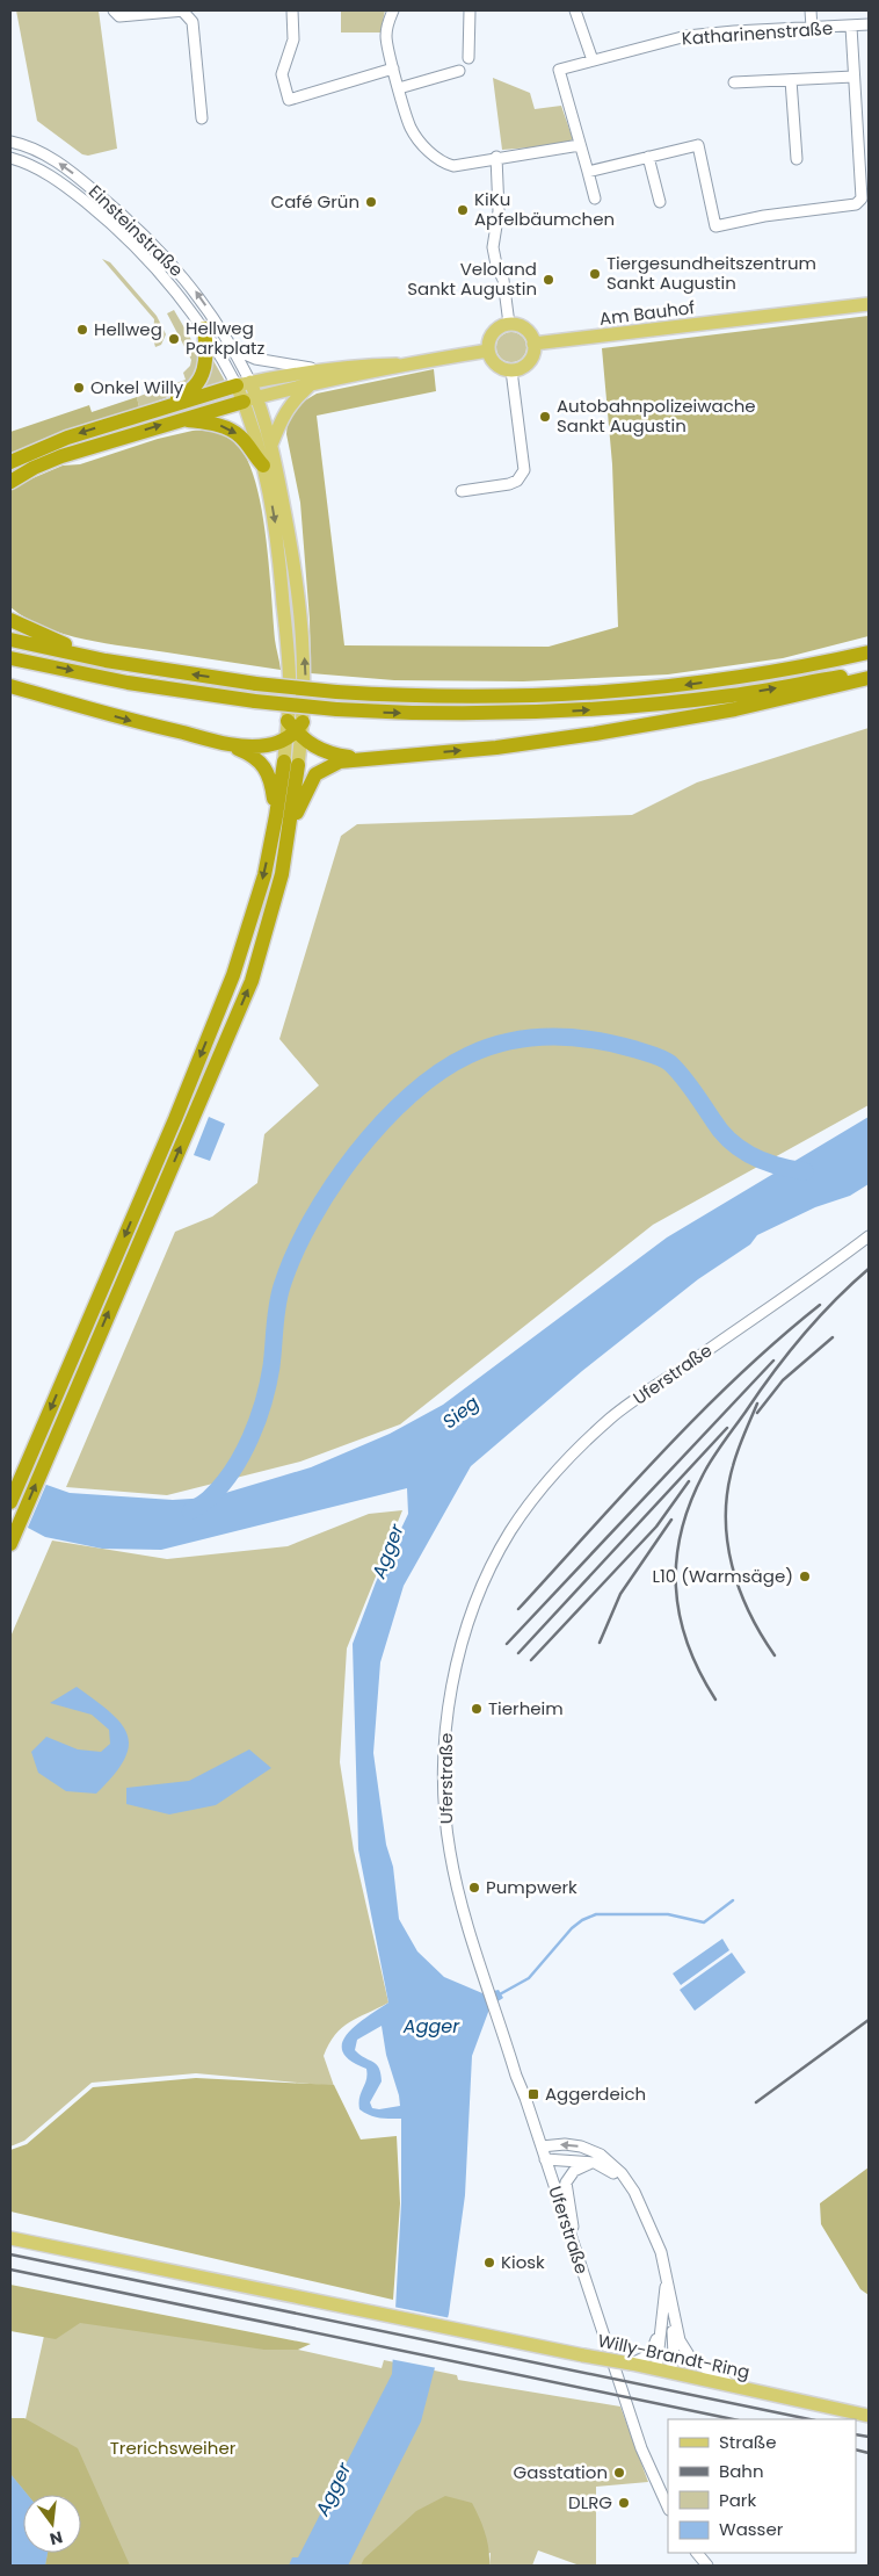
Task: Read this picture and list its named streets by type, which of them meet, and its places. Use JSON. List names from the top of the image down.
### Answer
{
  "streets": {
    "main road": ["Am Bauhof", "Willy-Brandt-Ring"],
    "street": ["Katharinenstraße", "Einsteinstraße", "Uferstraße"]
  },
  "water": ["Sieg", "Agger"],
  "parks": ["Trerichsweiher"],
  "places": {
    "other": [
      "Café Grün",
      "KiKu Apfelbäumchen",
      "Tiergesundheitszentrum Sankt Augustin",
      "Veloland Sankt Augustin",
      "Hellweg",
      "Hellweg Parkplatz",
      "Onkel Willy",
      "Autobahnpolizeiwache Sankt Augustin",
      "L10 (Warmsäge)",
      "Tierheim",
      "Pumpwerk",
      "Kiosk",
      "Gasstation",
      "DLRG"
    ],
    "transit": ["Aggerdeich"]
  },
  "legend": [
    "Straße",
    "Bahn",
    "Park",
    "Wasser"
  ],
  "north": "bottom"
}
